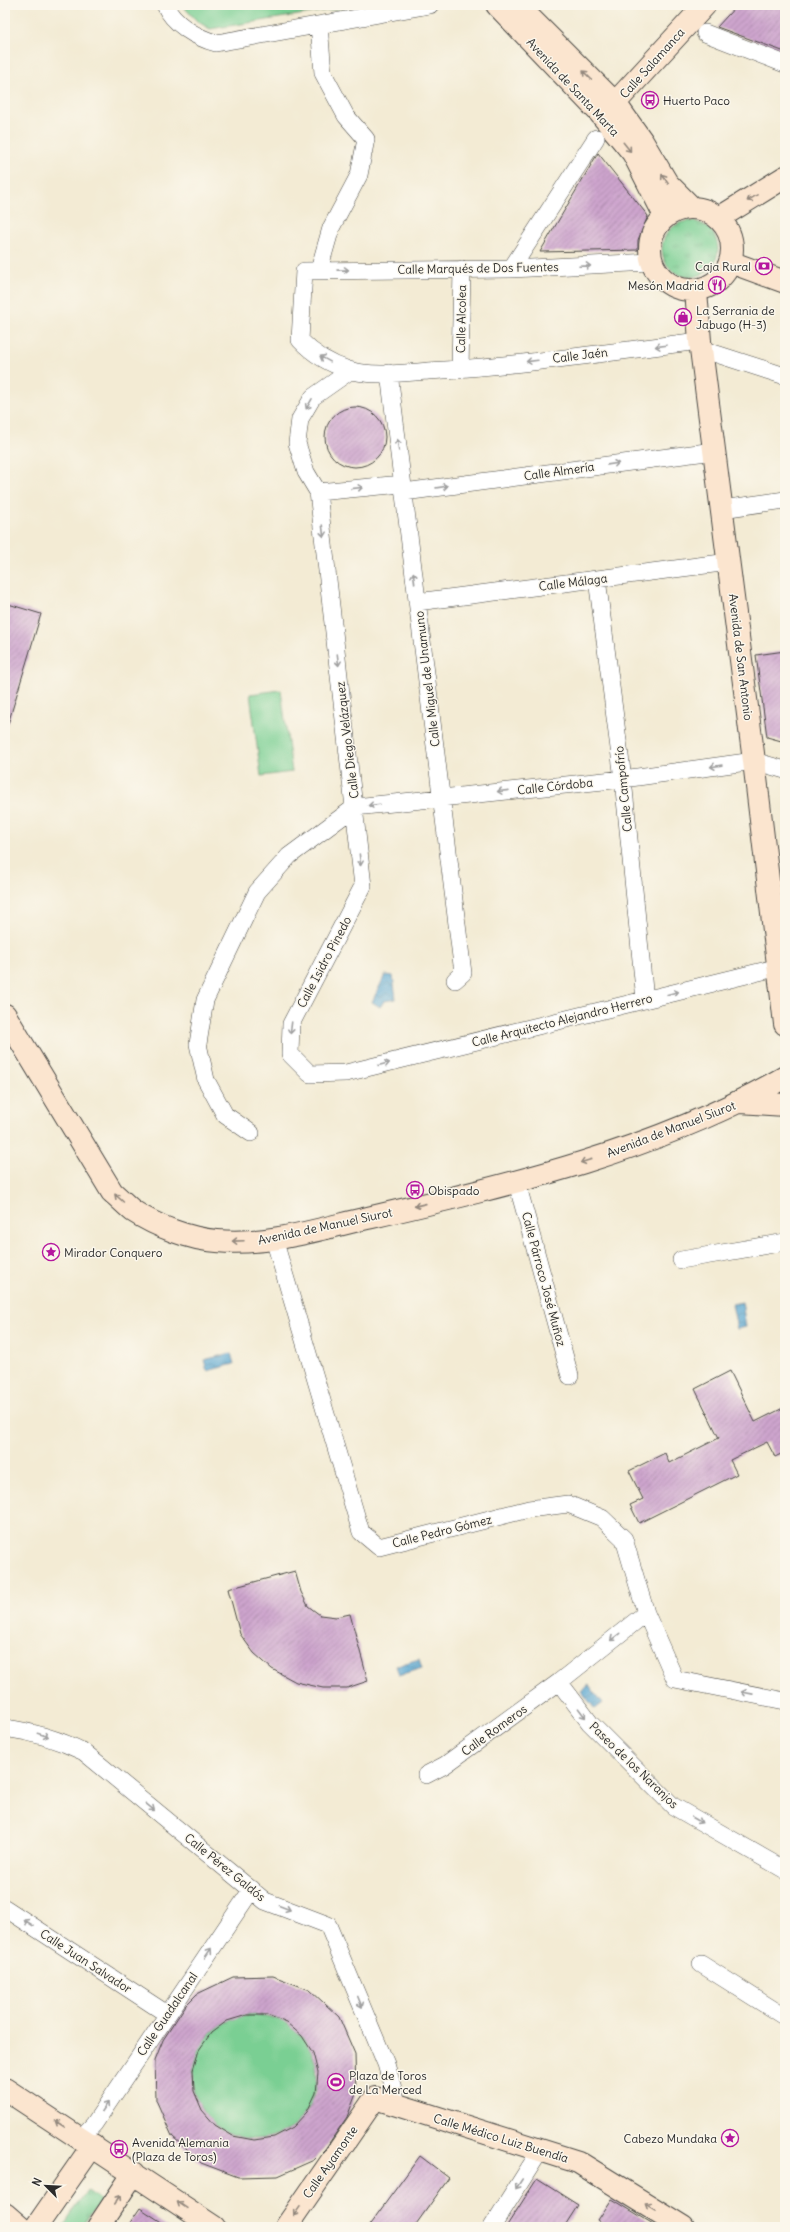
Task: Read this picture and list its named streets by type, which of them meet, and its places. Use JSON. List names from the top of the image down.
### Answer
{
  "streets": {
    "main road": [
      "Calle Salamanca",
      "Avenida de Santa Marta",
      "Avenida de San Antonio",
      "Avenida de Manuel Siurot",
      "Calle Médico Luiz Buendía",
      "Calle Ayamonte"
    ],
    "street": [
      "Calle Marqués de Dos Fuentes",
      "Calle Alcolea",
      "Calle Jaén",
      "Calle Almería",
      "Calle Málaga",
      "Calle Miguel de Unamuno",
      "Calle Diego Velázquez",
      "Calle Córdoba",
      "Calle Campofrío",
      "Calle Isidro Pinedo",
      "Calle Arquitecto Alejandro Herrero",
      "Calle Párroco José Muñoz",
      "Calle Pedro Gómez",
      "Calle Romeros",
      "Paseo de los Naranjos",
      "Calle Pérez Galdós",
      "Calle Juan Salvador",
      "Calle Guadalcanal"
    ]
  },
  "crossings": [
    ["Calle Salamanca", "Avenida de Santa Marta"],
    ["Avenida de Santa Marta", "Calle Marqués de Dos Fuentes"],
    ["Avenida de Santa Marta", "Avenida de San Antonio"],
    ["Calle Marqués de Dos Fuentes", "Calle Alcolea"],
    ["Calle Marqués de Dos Fuentes", "Calle Jaén"],
    ["Calle Marqués de Dos Fuentes", "Avenida de San Antonio"],
    ["Calle Alcolea", "Calle Jaén"],
    ["Calle Jaén", "Avenida de San Antonio"],
    ["Calle Jaén", "Calle Miguel de Unamuno"],
    ["Calle Jaén", "Calle Diego Velázquez"],
    ["Calle Almería", "Avenida de San Antonio"],
    ["Calle Almería", "Calle Miguel de Unamuno"],
    ["Calle Almería", "Calle Diego Velázquez"],
    ["Calle Málaga", "Avenida de San Antonio"],
    ["Calle Málaga", "Calle Miguel de Unamuno"],
    ["Calle Málaga", "Calle Campofrío"],
    ["Avenida de San Antonio", "Calle Córdoba"],
    ["Avenida de San Antonio", "Calle Arquitecto Alejandro Herrero"],
    ["Calle Miguel de Unamuno", "Calle Córdoba"],
    ["Calle Diego Velázquez", "Calle Córdoba"],
    ["Calle Diego Velázquez", "Calle Isidro Pinedo"],
    ["Calle Córdoba", "Calle Campofrío"],
    ["Calle Córdoba", "Calle Isidro Pinedo"],
    ["Calle Campofrío", "Calle Arquitecto Alejandro Herrero"],
    ["Calle Isidro Pinedo", "Calle Arquitecto Alejandro Herrero"],
    ["Avenida de Manuel Siurot", "Calle Párroco José Muñoz"],
    ["Avenida de Manuel Siurot", "Calle Pedro Gómez"],
    ["Calle Pedro Gómez", "Calle Romeros"],
    ["Calle Romeros", "Paseo de los Naranjos"],
    ["Calle Pérez Galdós", "Calle Guadalcanal"],
    ["Calle Pérez Galdós", "Calle Médico Luiz Buendía"],
    ["Calle Juan Salvador", "Calle Guadalcanal"],
    ["Calle Médico Luiz Buendía", "Calle Ayamonte"]
  ],
  "one_way": [
    "Calle Marqués de Dos Fuentes",
    "Calle Almería",
    "Calle Miguel de Unamuno",
    "Calle Diego Velázquez",
    "Calle Córdoba",
    "Calle Isidro Pinedo",
    "Calle Arquitecto Alejandro Herrero",
    "Avenida de Manuel Siurot",
    "Calle Romeros",
    "Paseo de los Naranjos",
    "Calle Pérez Galdós",
    "Calle Juan Salvador",
    "Calle Guadalcanal",
    "Calle Médico Luiz Buendía",
    "Calle Ayamonte"
  ],
  "places": {
    "bus stop": ["Huerto Paco", "Obispado", "Avenida Alemania (Plaza de Toros)"],
    "bank": ["Caja Rural"],
    "restaurant": ["Mesón Madrid"],
    "shop": ["La Serrania de Jabugo (H-3)"],
    "place": ["Mirador Conquero", "Cabezo Mundaka"],
    "sports": ["Plaza de Toros de La Merced"]
  },
  "north": "top left"
}
